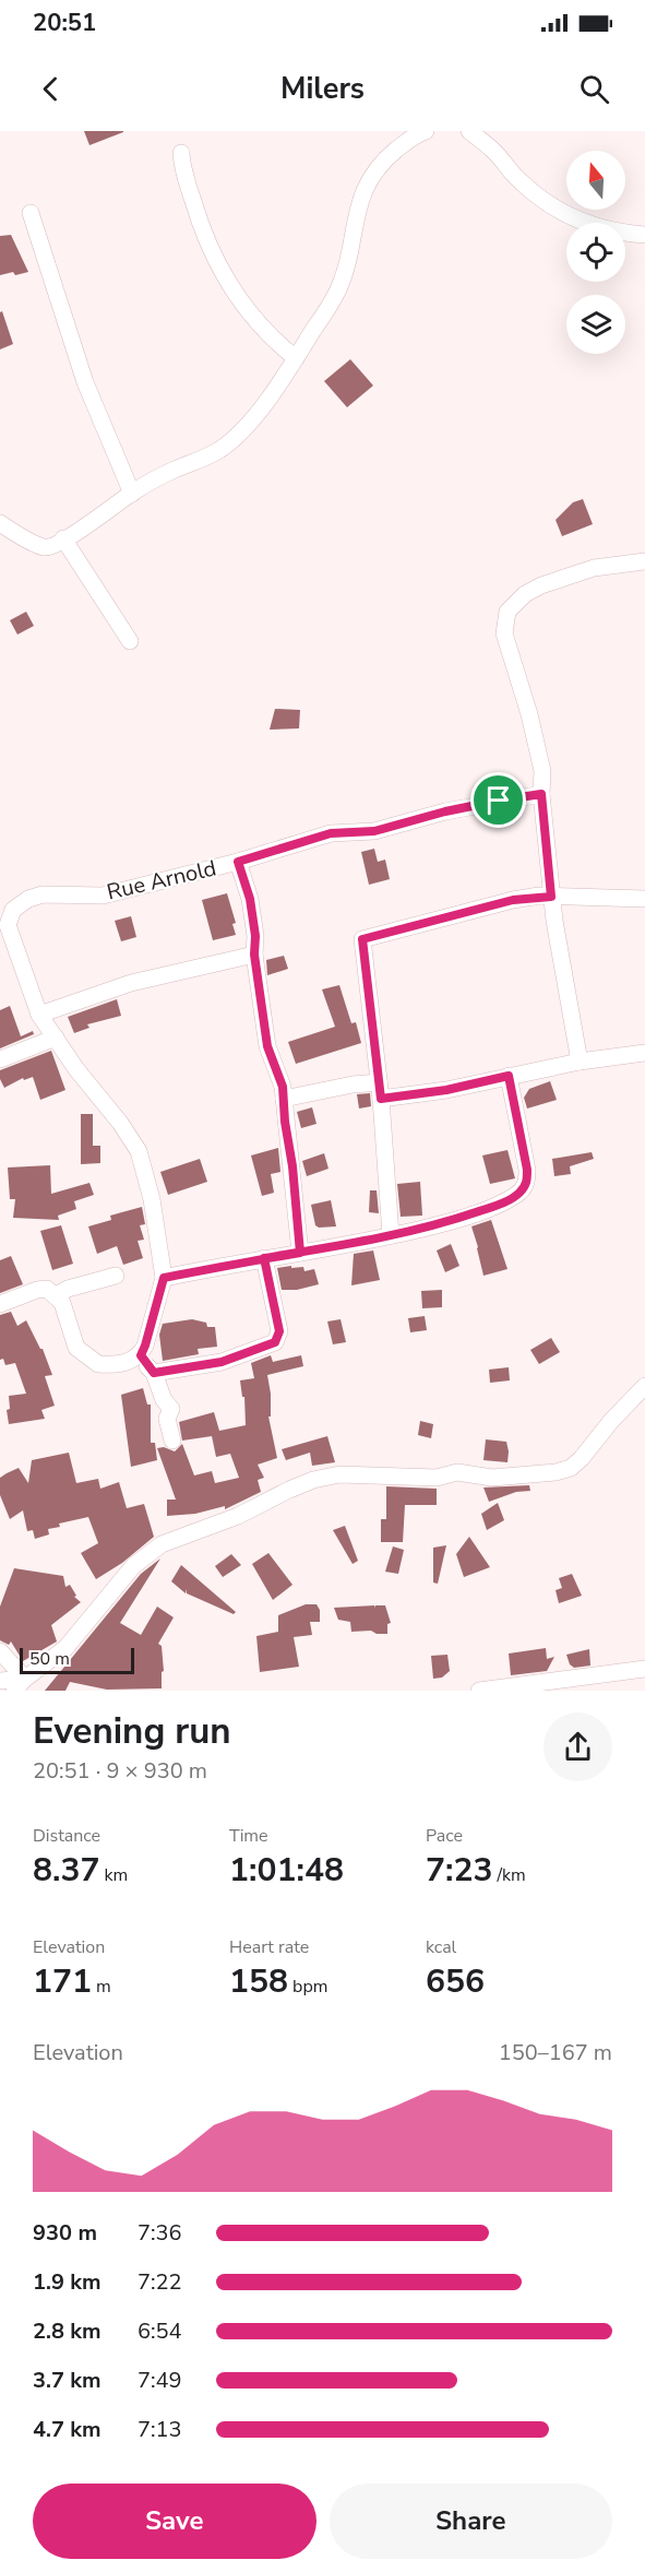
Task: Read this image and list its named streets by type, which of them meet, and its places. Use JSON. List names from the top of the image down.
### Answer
{
  "streets": {
    "street": ["Rue Arnold"]
  },
  "scale_bar": "50 m",
  "north": "top",
  "page": {
    "status": "20:51",
    "header": "Milers",
    "scale": "50 m",
    "heading": ["Evening run", "20:51 · 9 × 930 m"],
    "stats": [
      ["Distance", "8.37 km"],
      ["Time", "1:01:48"],
      ["Pace", "7:23 /km"],
      ["Elevation", "171 m"],
      ["Heart rate", "158 bpm"],
      ["kcal", "656"]
    ],
    "chart": ["Elevation", "150–167 m"],
    "list": [
      {
        "name": "930 m",
        "note": "7:36"
      },
      {
        "name": "1.9 km",
        "note": "7:22"
      },
      {
        "name": "2.8 km",
        "note": "6:54"
      },
      {
        "name": "3.7 km",
        "note": "7:49"
      },
      {
        "name": "4.7 km",
        "note": "7:13"
      }
    ],
    "buttons": ["Save", "Share"]
  }
}
